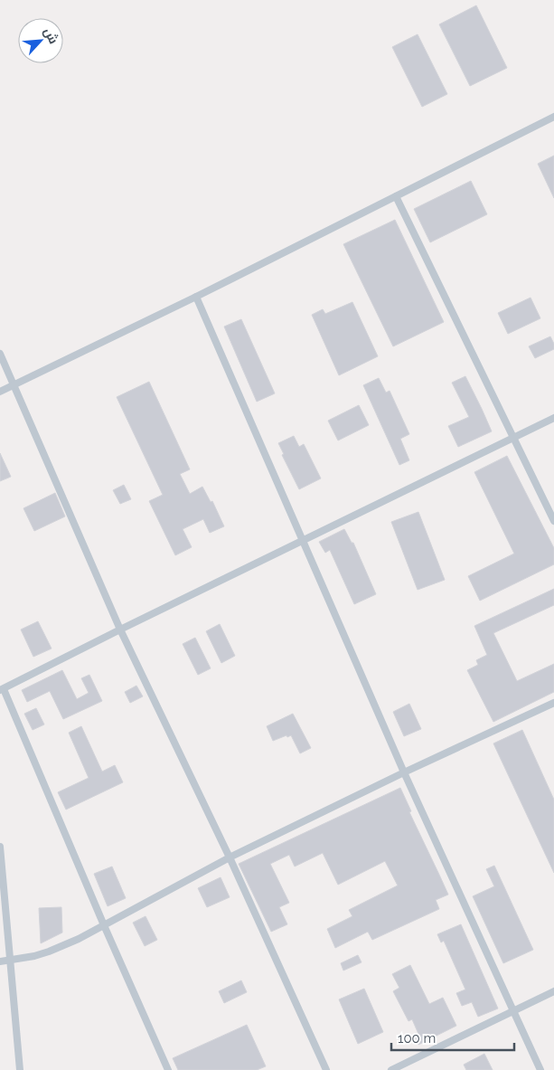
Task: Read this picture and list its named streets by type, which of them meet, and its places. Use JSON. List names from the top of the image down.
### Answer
{
  "scale_bar": "100 m",
  "north": "top right"
}
